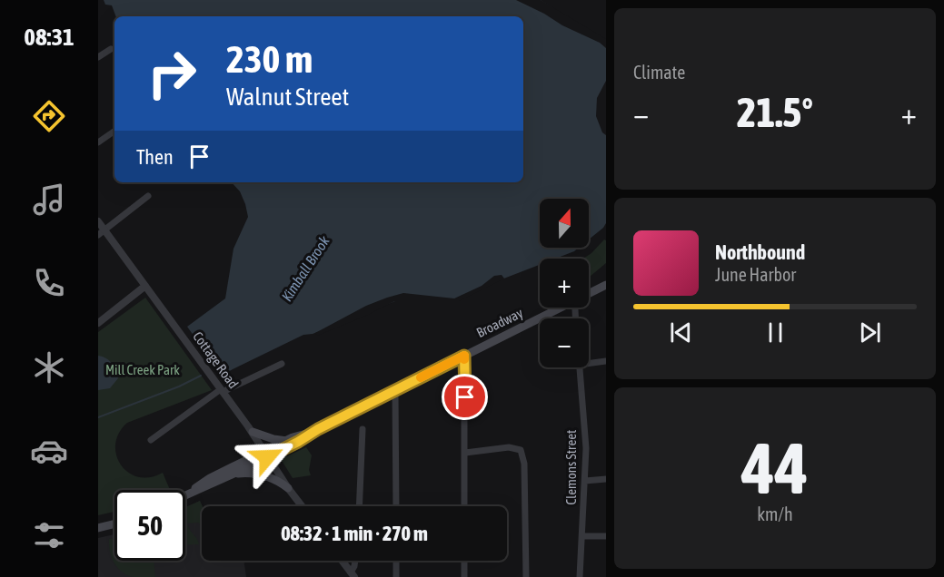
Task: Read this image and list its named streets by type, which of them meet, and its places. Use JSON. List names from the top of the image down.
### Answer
{
  "streets": {
    "main road": ["Broadway"],
    "street": ["Cottage Road", "Clemons Street"]
  },
  "crossings": [
    ["Broadway", "Cottage Road"]
  ],
  "water": ["Kimball Brook"],
  "parks": ["Mill Creek Park"],
  "north": "top",
  "page": {
    "tabs": "08:31",
    "tile": [
      "Climate",
      ["44", "km/h"]
    ],
    "turn": ["230 m", "Walnut Street"],
    "heat": ["−", "21.5°", "+"],
    "then": "Then",
    "map_buttons": ["+", "−"],
    "song": ["Northbound", "June Harbor"],
    "limit": "50",
    "trip": "08:32 · 1 min · 270 m"
  }
}
